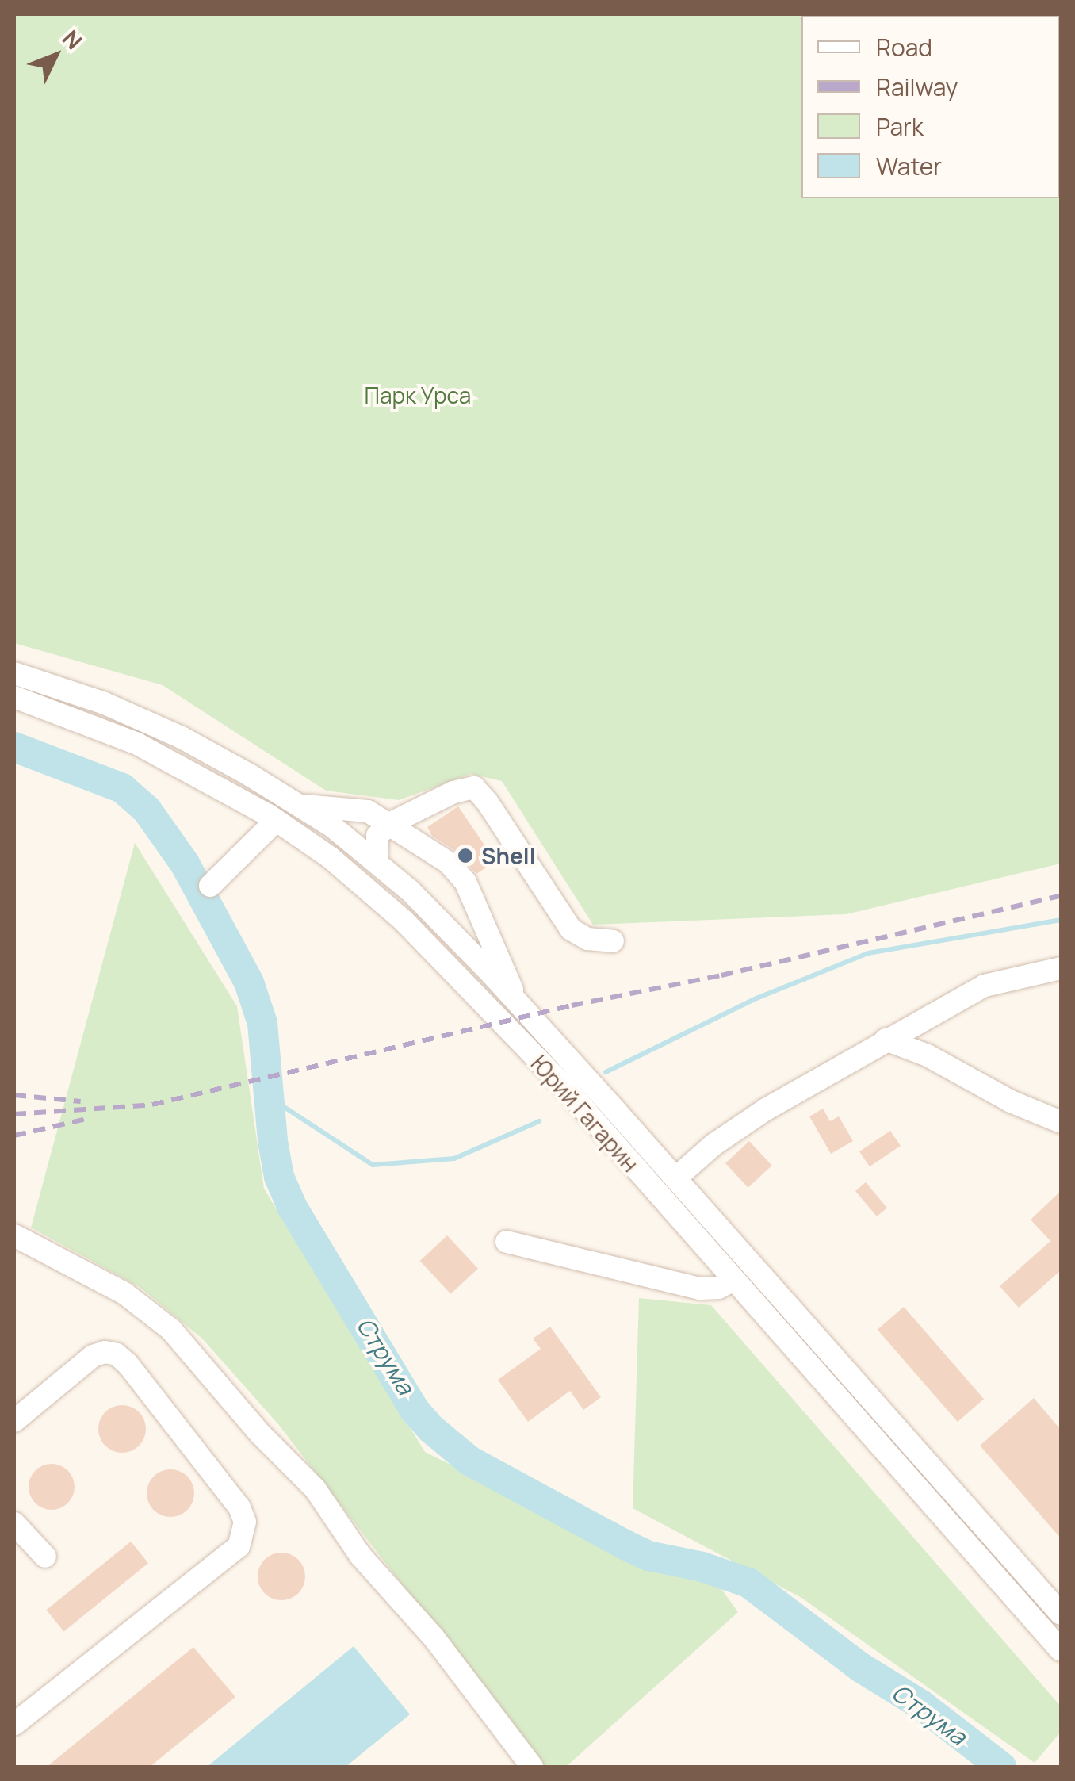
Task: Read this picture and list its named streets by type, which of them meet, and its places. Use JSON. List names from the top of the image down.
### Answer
{
  "streets": {
    "street": ["Юрий Гагарин"]
  },
  "water": ["Струма"],
  "parks": ["Парк Урса"],
  "places": ["Shell"],
  "legend": [
    "Road",
    "Railway",
    "Park",
    "Water"
  ],
  "north": "top right"
}
